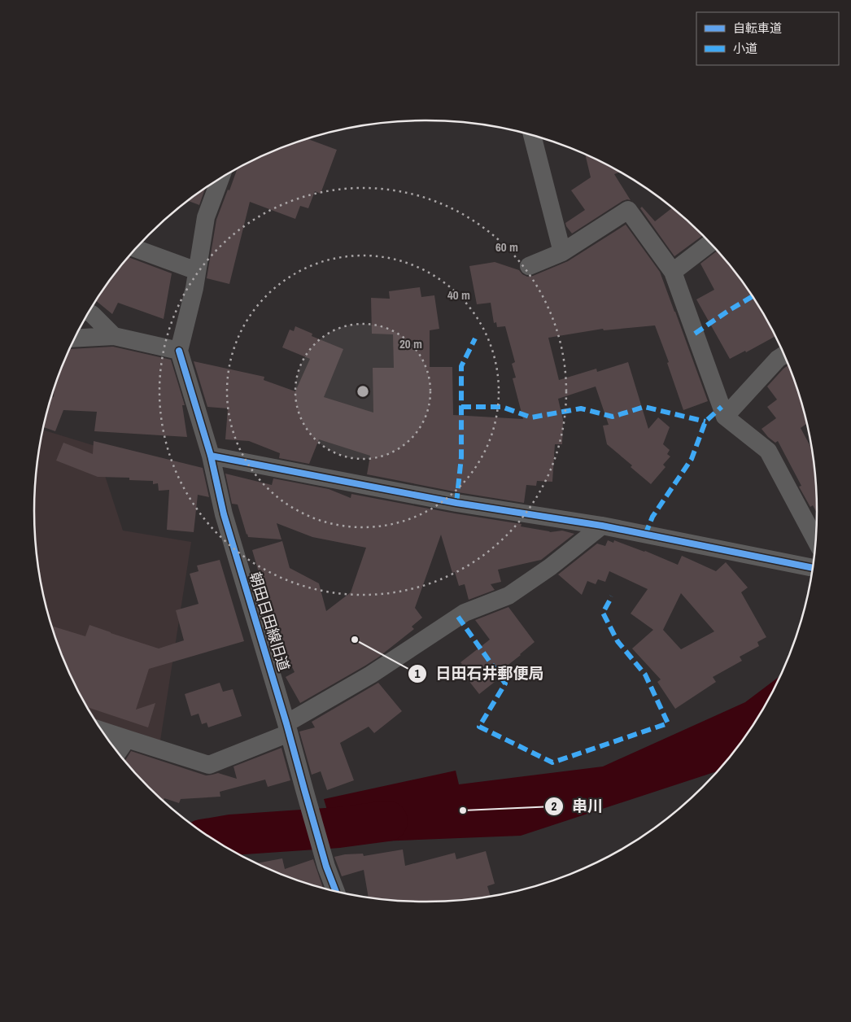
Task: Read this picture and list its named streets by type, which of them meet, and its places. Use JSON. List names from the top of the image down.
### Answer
{
  "streets": {
    "street": ["朝田日田線旧道"]
  },
  "places": ["日田石井郵便局", "串川"],
  "legend": ["自転車道", "小道"],
  "rings": ["60 m", "40 m", "20 m"]
}
